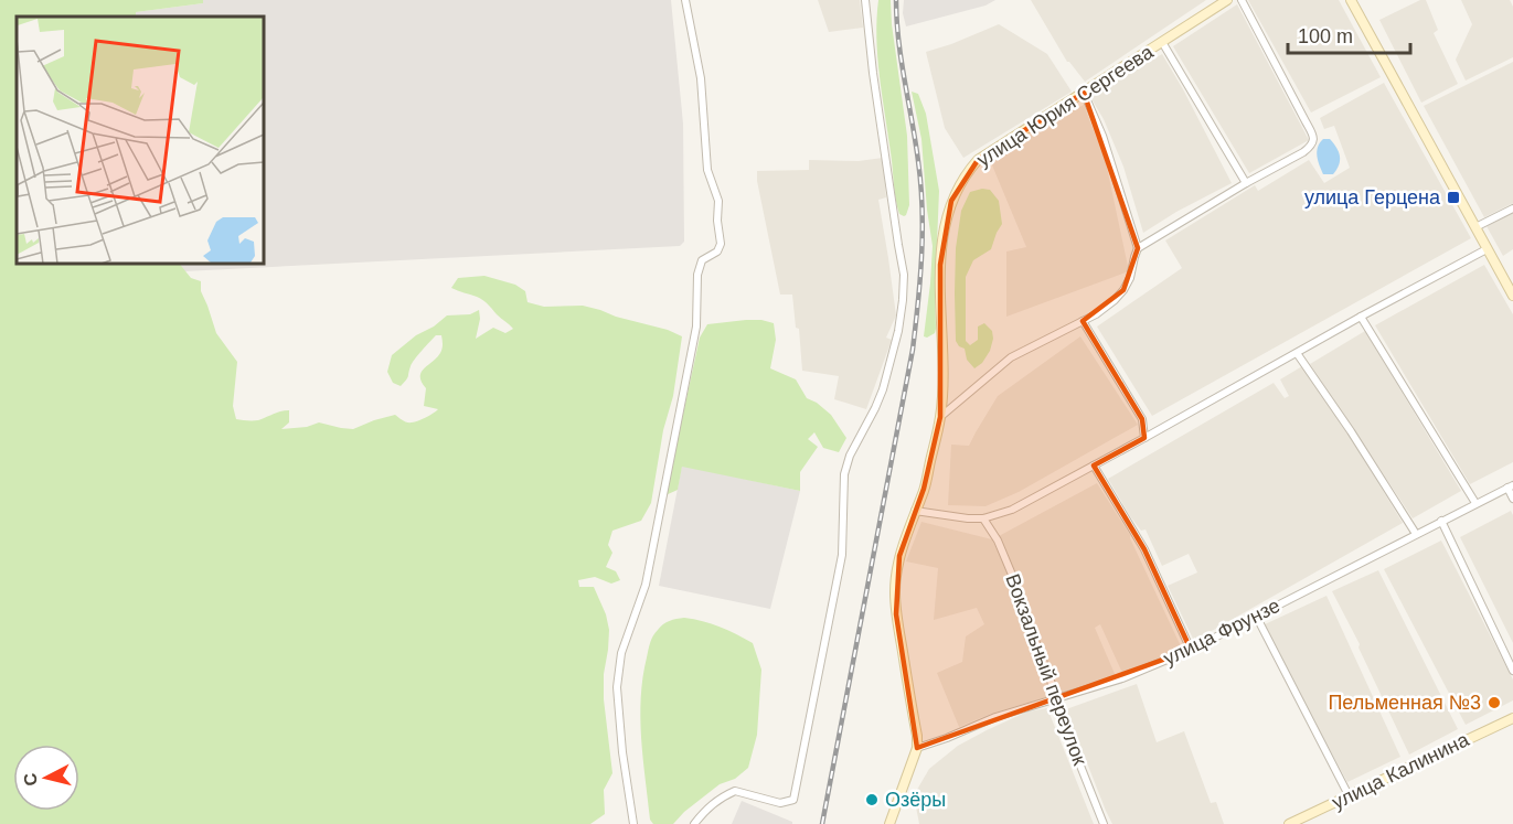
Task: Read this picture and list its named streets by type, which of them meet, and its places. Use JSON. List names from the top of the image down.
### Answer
{
  "streets": {
    "main road": ["улица Юрия Сергеева", "улица Калинина"],
    "street": ["улица Фрунзе", "Вокзальный переулок"]
  },
  "crossings": [
    ["улица Юрия Сергеева", "улица Фрунзе"],
    ["улица Фрунзе", "Вокзальный переулок"]
  ],
  "places": {
    "transit": ["улица Герцена"],
    "other": ["Пельменная №3", "Озёры"]
  },
  "scale_bar": "100 m",
  "north": "left"
}
